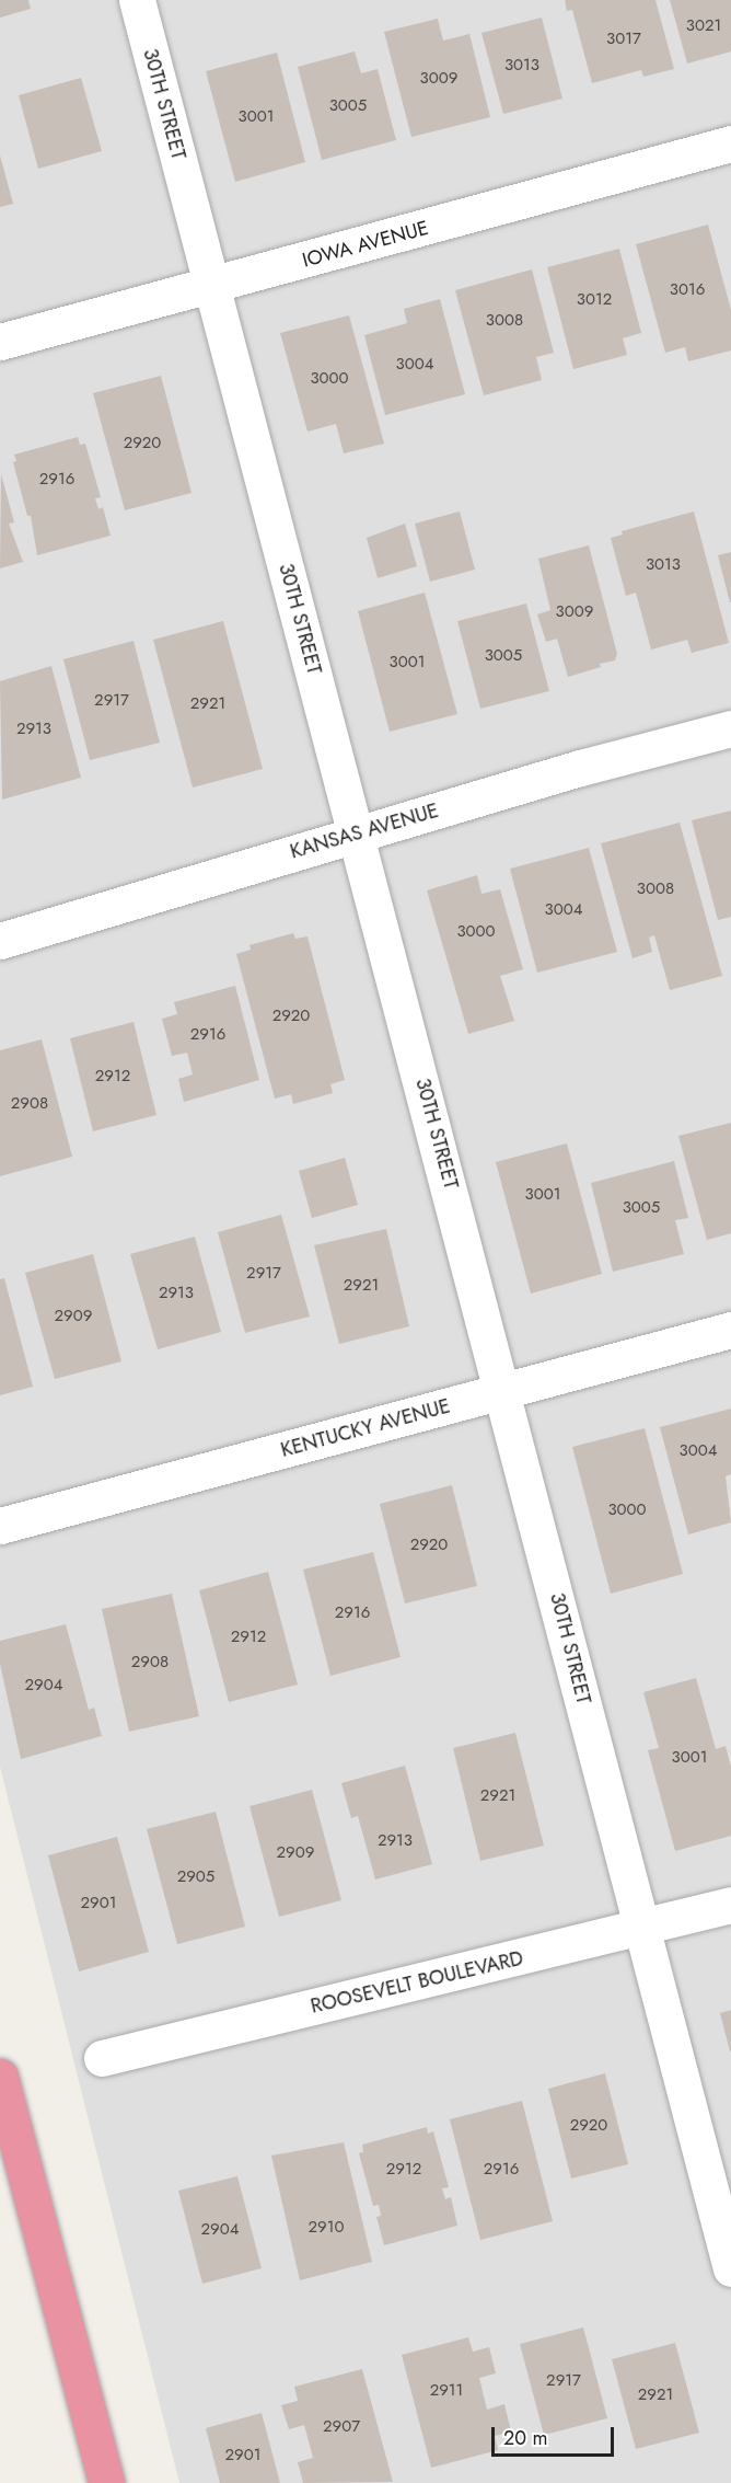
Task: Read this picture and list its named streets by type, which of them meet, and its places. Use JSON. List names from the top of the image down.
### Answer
{
  "streets": {
    "street": [
      "30TH STREET",
      "IOWA AVENUE",
      "KANSAS AVENUE",
      "KENTUCKY AVENUE",
      "ROOSEVELT BOULEVARD"
    ]
  },
  "crossings": [
    ["30TH STREET", "IOWA AVENUE"],
    ["30TH STREET", "KANSAS AVENUE"],
    ["30TH STREET", "KENTUCKY AVENUE"],
    ["30TH STREET", "ROOSEVELT BOULEVARD"]
  ],
  "house_numbers": [
    "3021",
    "3017",
    "3013",
    "3009",
    "3005",
    "3001",
    "3016",
    "3012",
    "3008",
    "3004",
    "3000",
    "2920",
    "2916",
    "3013",
    "3009",
    "3005",
    "3001",
    "2917",
    "2921",
    "2913",
    "3008",
    "3004",
    "3000",
    "2920",
    "2916",
    "2912",
    "2908",
    "3001",
    "3005",
    "2917",
    "2921",
    "2913",
    "2909",
    "3004",
    "3000",
    "2920",
    "2916",
    "2912",
    "2908",
    "2904",
    "3001",
    "2921",
    "2913",
    "2909",
    "2905",
    "2901",
    "2920",
    "2912",
    "2916",
    "2910",
    "2904",
    "2917",
    "2911",
    "2921",
    "2907",
    "2901"
  ],
  "scale_bar": "20 m"
}
